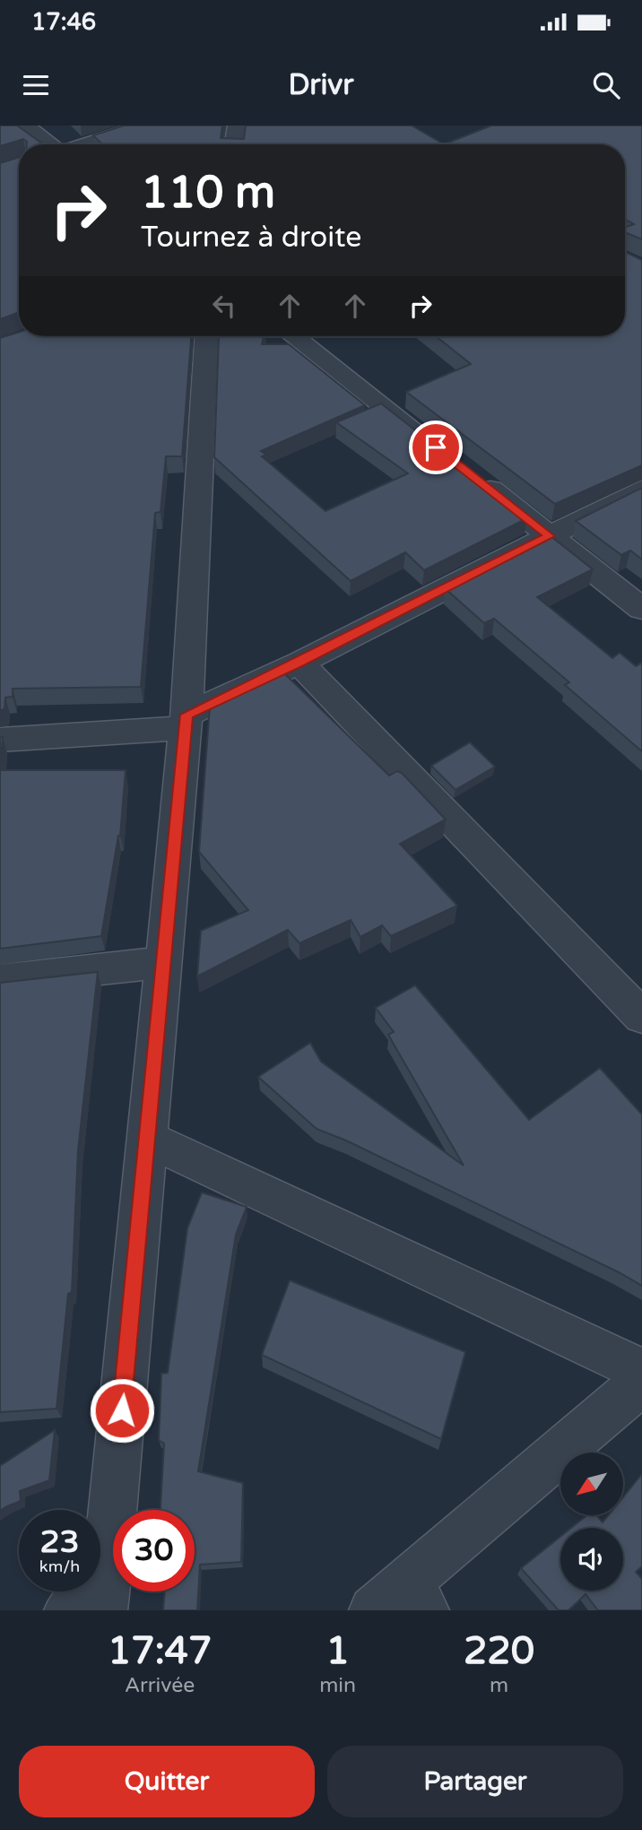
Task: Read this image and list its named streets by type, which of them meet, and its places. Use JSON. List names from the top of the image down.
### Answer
{
  "north": "bottom left",
  "page": {
    "status": "17:46",
    "header": "Drivr",
    "turn": ["110 m", "Tournez à droite"],
    "speed": "23 km/h",
    "limit": "30",
    "eta": [
      "17:47",
      "Arrivée",
      "1",
      "min",
      "220",
      "m"
    ],
    "buttons": ["Quitter", "Partager"]
  }
}
